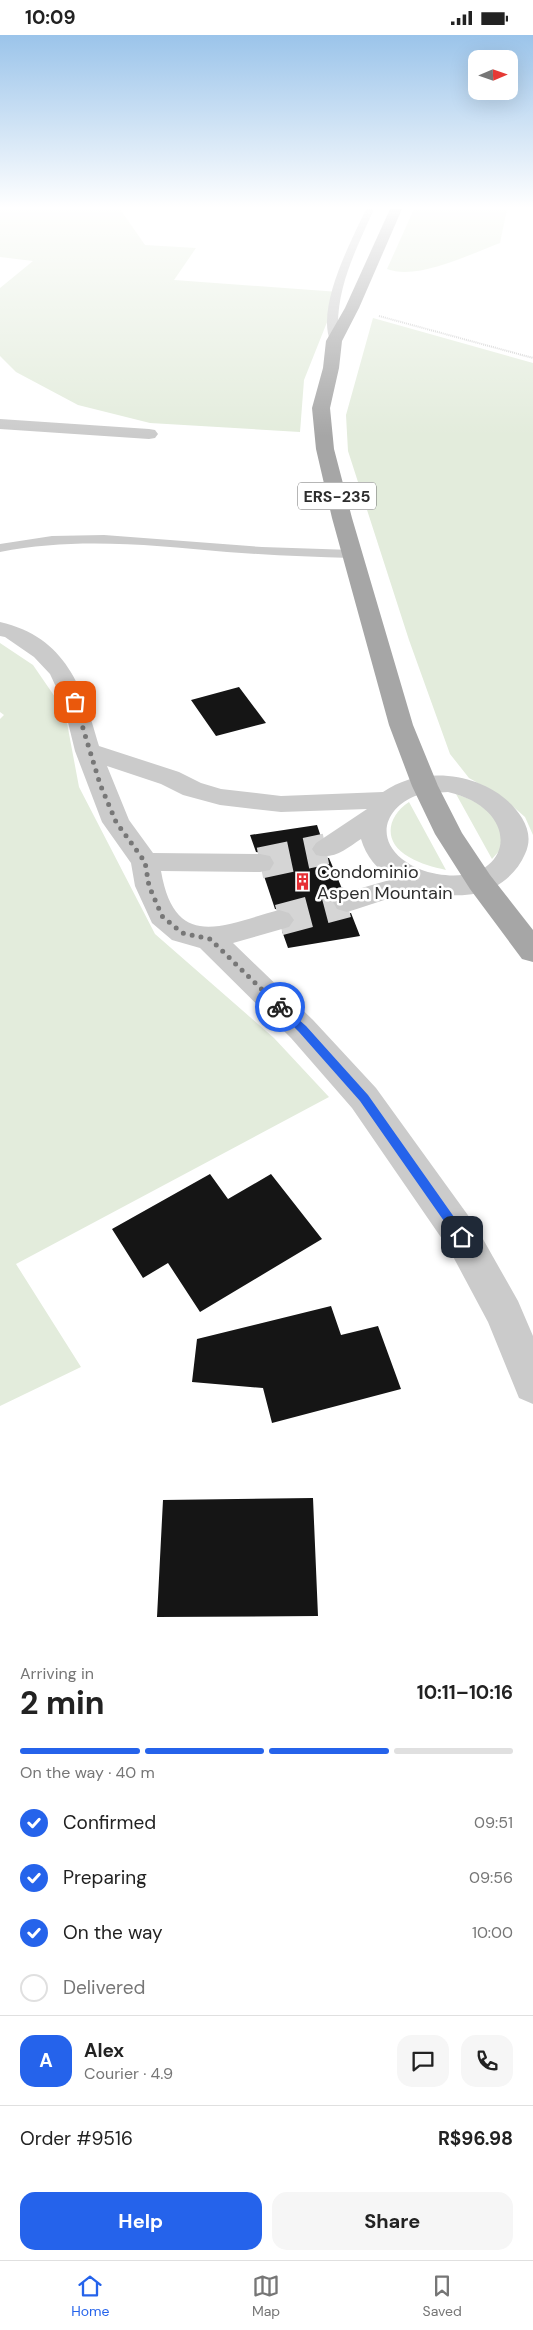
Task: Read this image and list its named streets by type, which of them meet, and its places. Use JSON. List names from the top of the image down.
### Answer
{
  "streets": {
    "main road": ["ERS-235"]
  },
  "places": {
    "building": ["Condominio Aspen Mountain"]
  },
  "north": "right",
  "page": {
    "status": "10:09",
    "heading": ["2 min", "Arriving in", "10:11–10:16"],
    "panel": [
      "Alex",
      "Courier · 4.9",
      "Order #9516",
      "R$96.98"
    ],
    "bar": "On the way · 40 m",
    "list": [
      ["Confirmed", "09:51"],
      ["Preparing", "09:56"],
      ["On the way", "10:00"],
      "Delivered"
    ],
    "round": "A",
    "buttons": ["Help", "Share"],
    "tabs": ["Home", "Map", "Saved"]
  }
}
